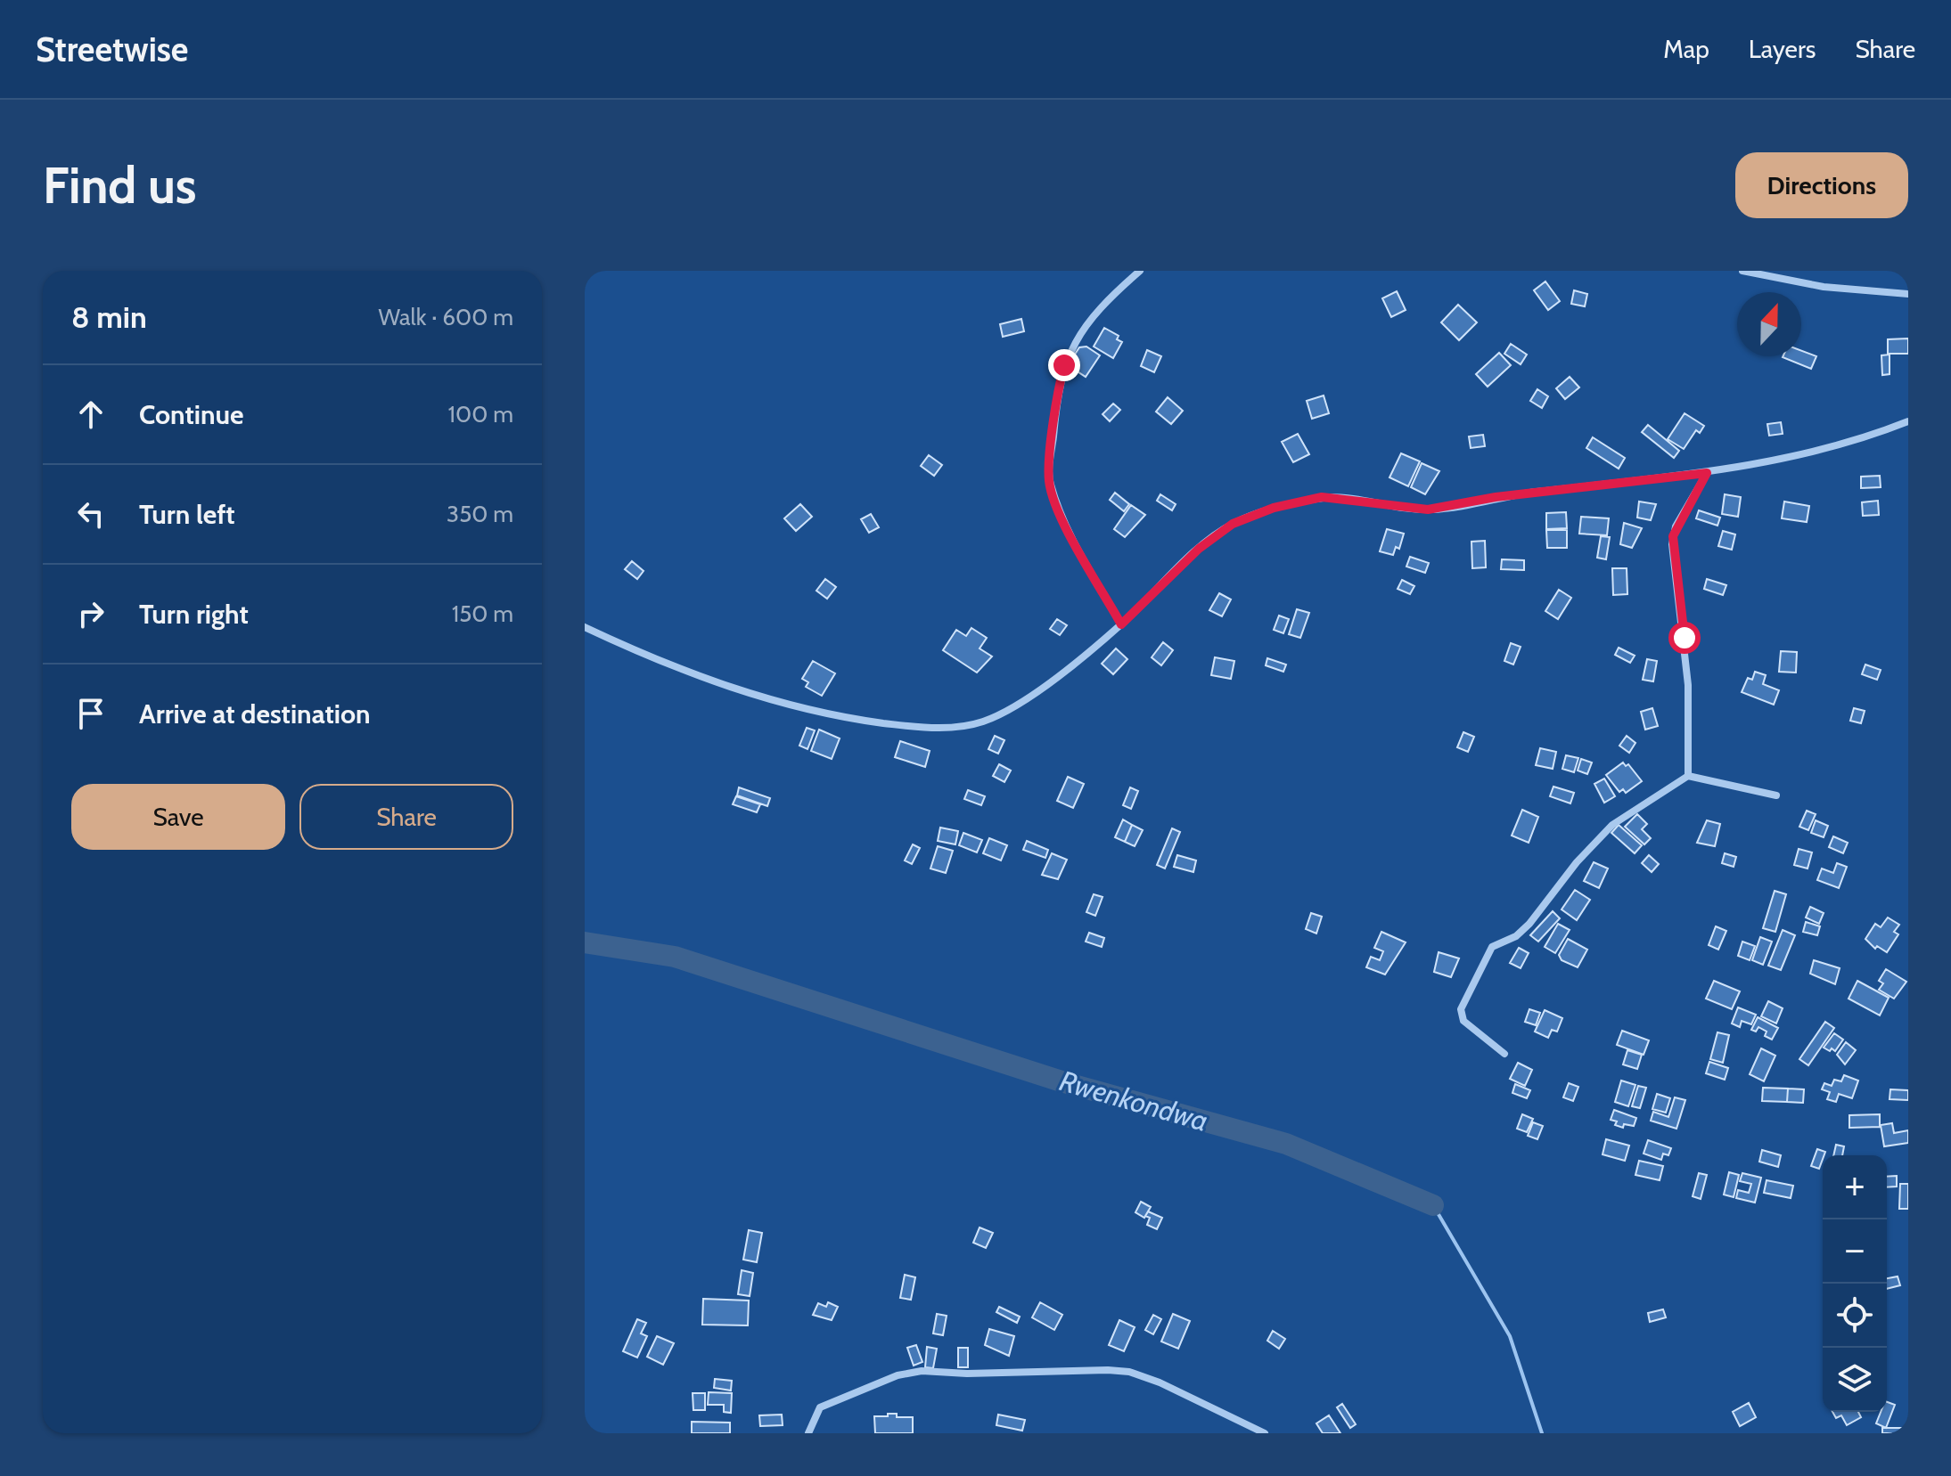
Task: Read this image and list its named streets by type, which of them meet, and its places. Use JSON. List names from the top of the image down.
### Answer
{
  "water": ["Rwenkondwa"],
  "north": "top",
  "page": {
    "header": "Streetwise",
    "nav": ["Map", "Layers", "Share"],
    "buttons": [
      "Directions",
      ["Save", "Share"]
    ],
    "title": "Find us",
    "heading": ["8 min", "Walk · 600 m"],
    "list": [
      ["Continue", "100 m"],
      ["Turn left", "350 m"],
      ["Turn right", "150 m"],
      "Arrive at destination"
    ],
    "map_buttons": ["+", "−"]
  }
}
